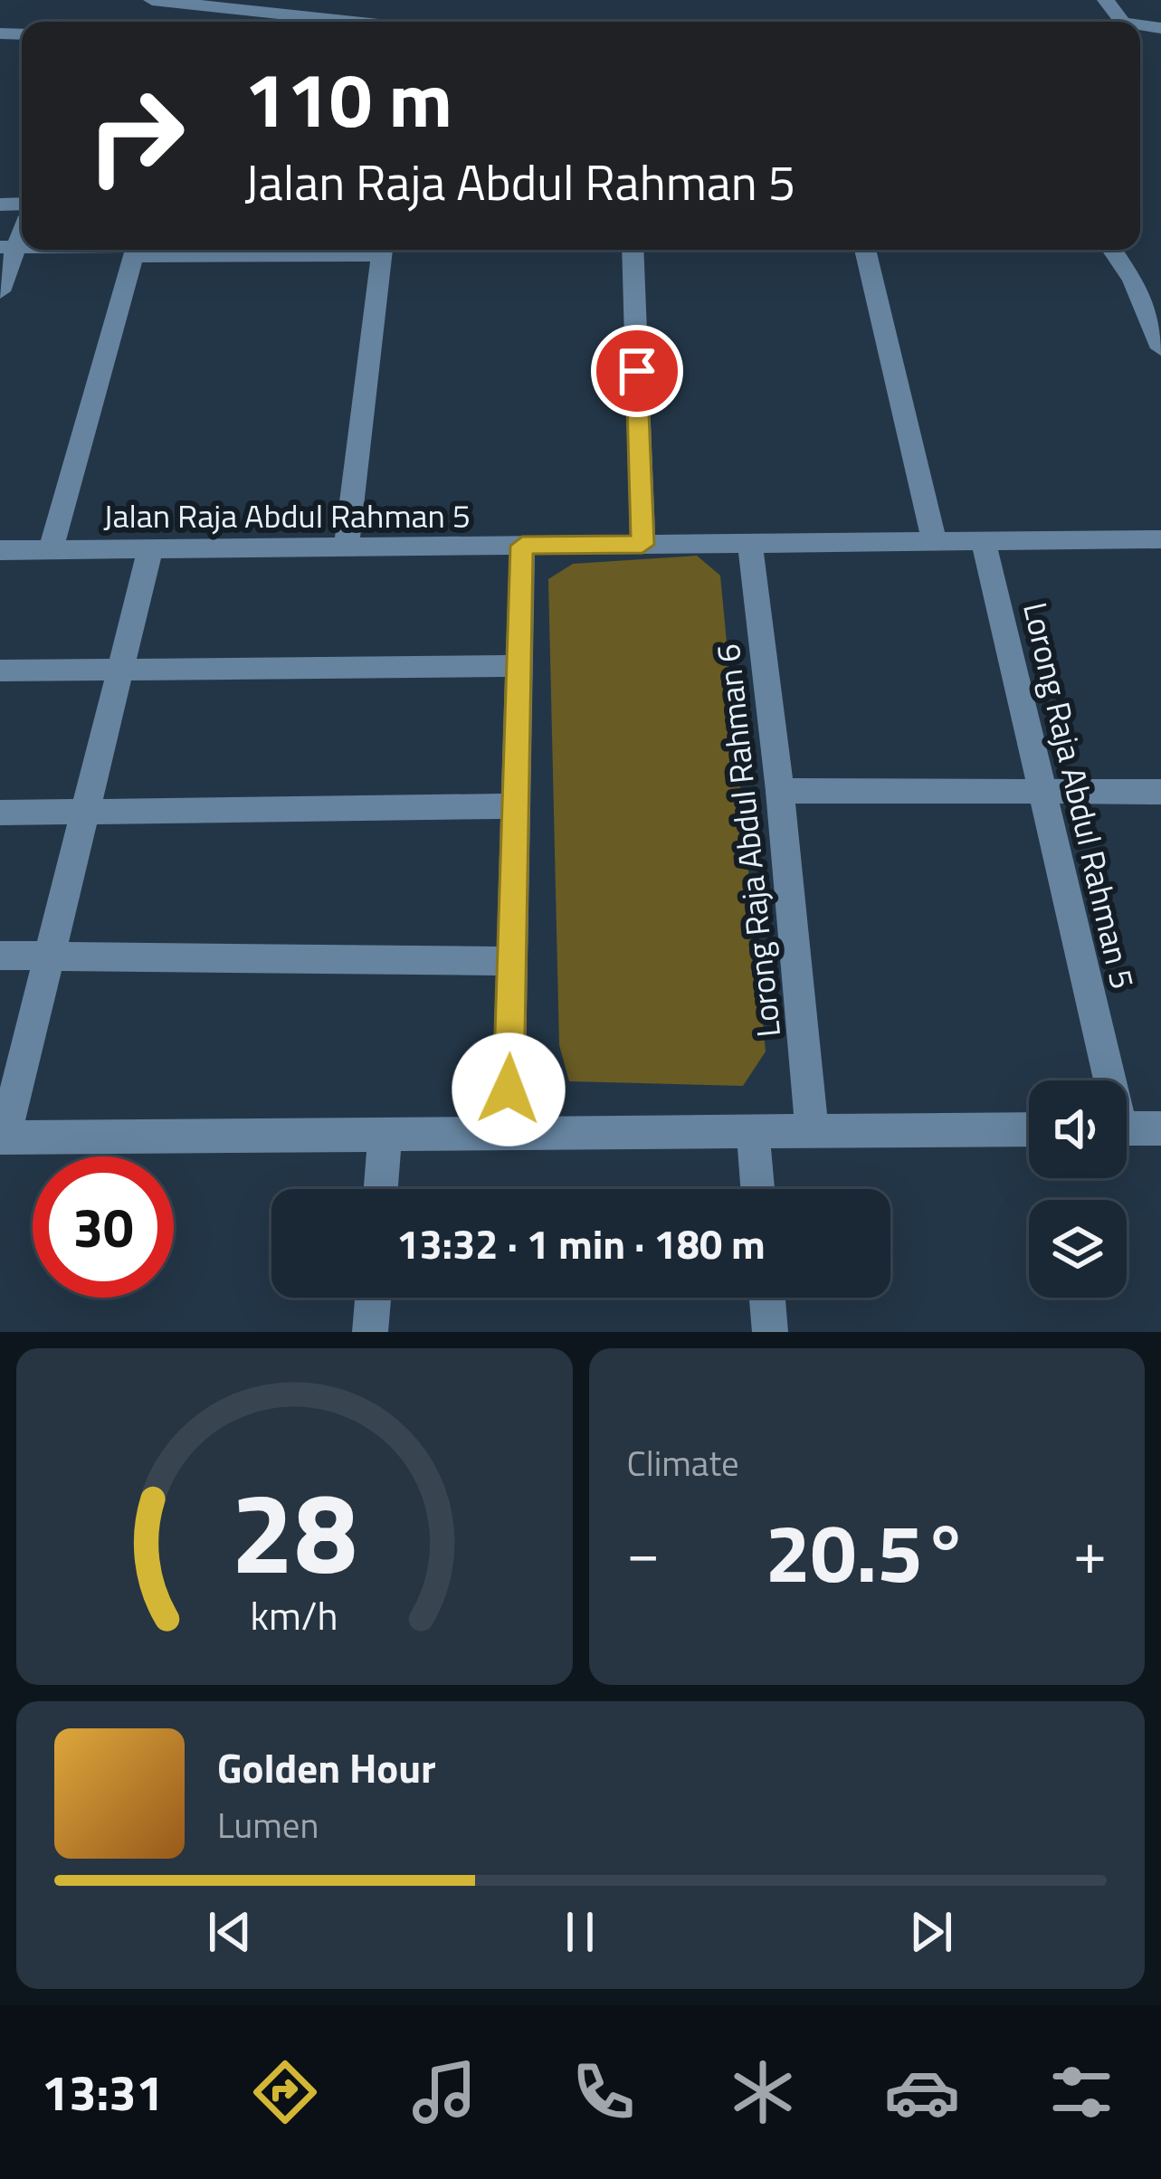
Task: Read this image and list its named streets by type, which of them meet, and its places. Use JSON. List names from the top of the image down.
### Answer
{
  "streets": {
    "street": ["Jalan Raja Abdul Rahman 5", "Lorong Raja Abdul Rahman 5", "Lorong Raja Abdul Rahman 6"]
  },
  "crossings": [
    ["Jalan Raja Abdul Rahman 5", "Lorong Raja Abdul Rahman 5"],
    ["Jalan Raja Abdul Rahman 5", "Lorong Raja Abdul Rahman 6"]
  ],
  "page": {
    "turn": ["110 m", "Jalan Raja Abdul Rahman 5"],
    "limit": "30",
    "trip": "13:32 · 1 min · 180 m",
    "tile": "Climate",
    "heat": ["−", "20.5°", "+"],
    "song": ["Golden Hour", "Lumen"],
    "tabs": "13:31",
    "gauge": ["28", "km/h"]
  }
}
